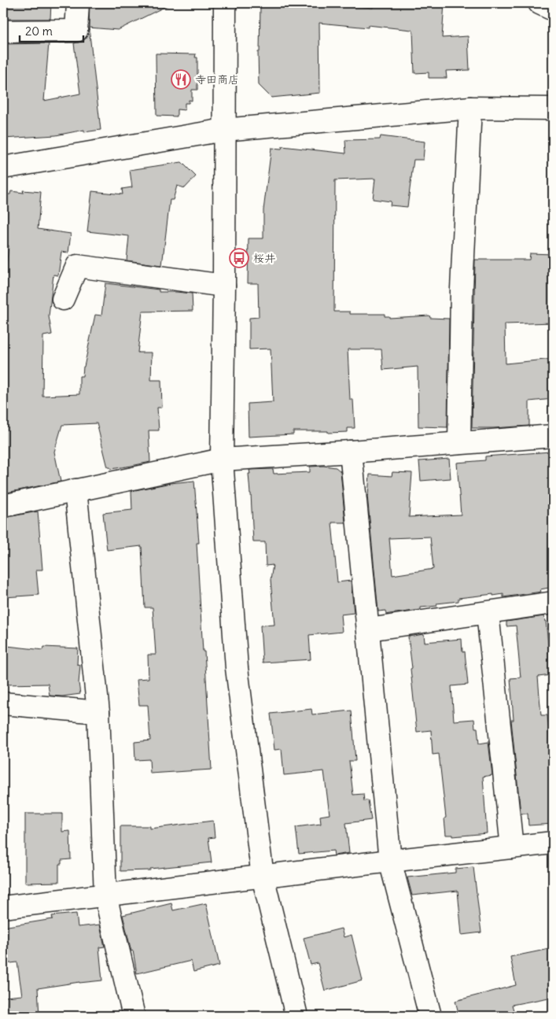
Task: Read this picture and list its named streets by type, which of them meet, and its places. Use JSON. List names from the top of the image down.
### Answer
{
  "places": {
    "restaurant": ["寺田商店"],
    "bus stop": ["桜井"]
  },
  "scale_bar": "20 m"
}
